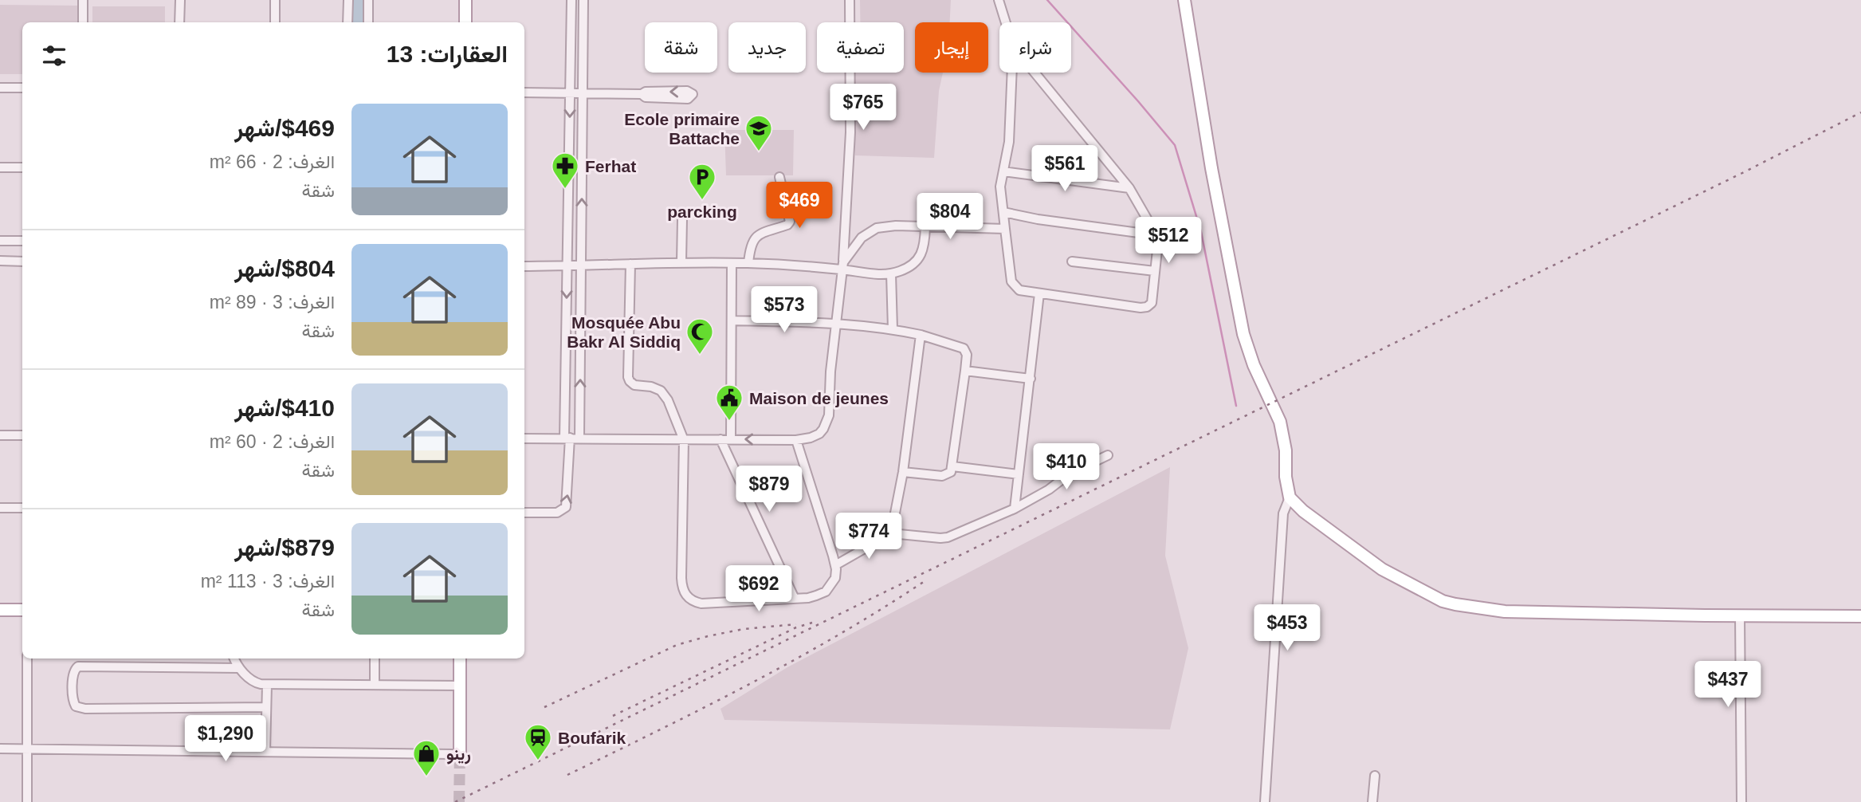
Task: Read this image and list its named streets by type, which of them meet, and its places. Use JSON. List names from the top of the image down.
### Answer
{
  "places": {
    "school or university": ["Ecole primaire Battache"],
    "pharmacy": ["Ferhat"],
    "parking": ["parcking"],
    "mosque": ["Mosquée Abu Bakr Al Siddiq"],
    "public building": ["Maison de jeunes"],
    "station": ["Boufarik"],
    "shop": ["رينو"]
  },
  "page": {
    "chip": [
      "شراء",
      "إيجار",
      "تصفية",
      "جديد",
      "شقة"
    ],
    "heading": "العقارات: 13",
    "price": [
      "$765",
      "$561",
      "$469",
      "$804",
      "$512",
      "$573",
      "$410",
      "$879",
      "$774",
      "$692",
      "$453",
      "$437",
      "$1,290"
    ],
    "list": [
      {
        "name": "$469/شهر",
        "note": "الغرف: 2 · 66 m² · شقة"
      },
      {
        "name": "$804/شهر",
        "note": "الغرف: 3 · 89 m² · شقة"
      },
      {
        "name": "$410/شهر",
        "note": "الغرف: 2 · 60 m² · شقة"
      },
      {
        "name": "$879/شهر",
        "note": "الغرف: 3 · 113 m² · شقة"
      }
    ]
  }
}
